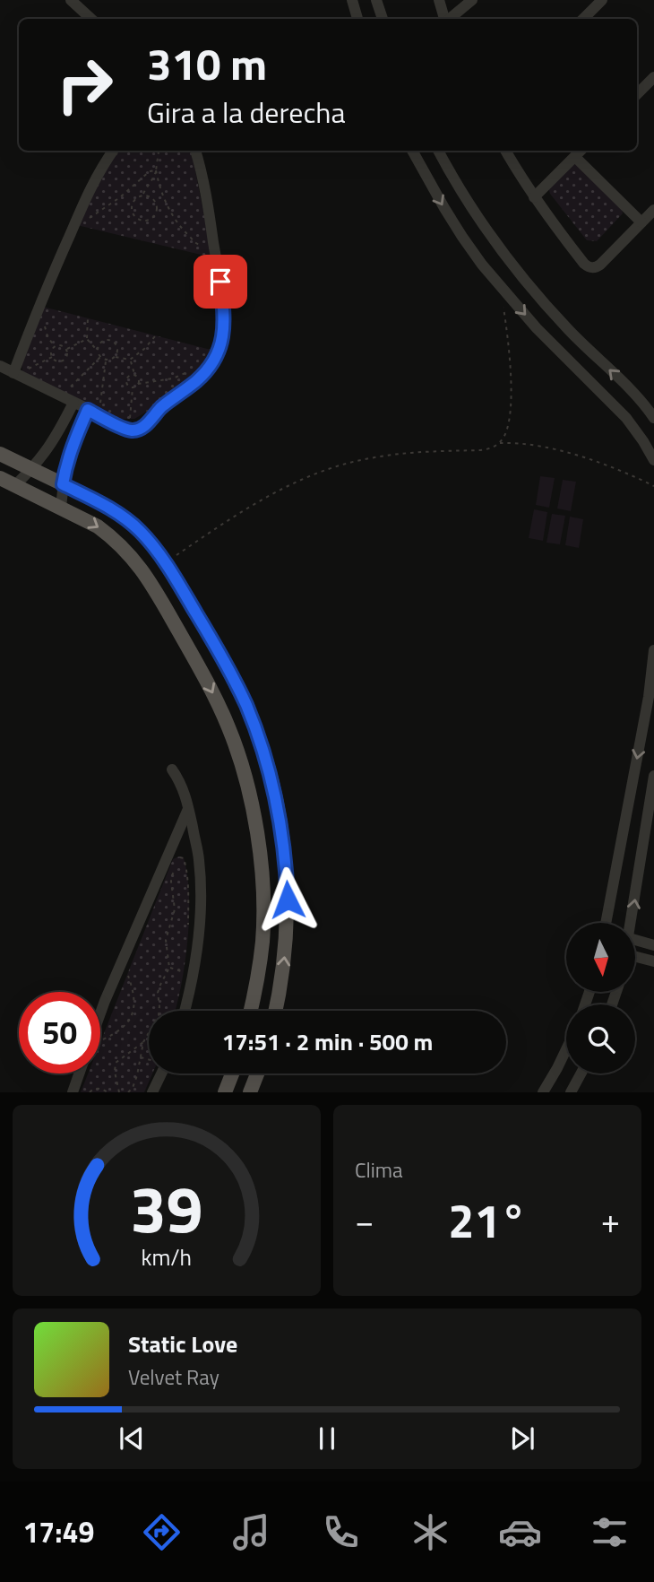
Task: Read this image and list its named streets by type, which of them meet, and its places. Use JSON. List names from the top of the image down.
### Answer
{
  "north": "bottom",
  "page": {
    "turn": ["310 m", "Gira a la derecha"],
    "limit": "50",
    "trip": "17:51 · 2 min · 500 m",
    "tile": "Clima",
    "heat": ["−", "21°", "+"],
    "song": ["Static Love", "Velvet Ray"],
    "tabs": "17:49",
    "gauge": ["39", "km/h"]
  }
}
